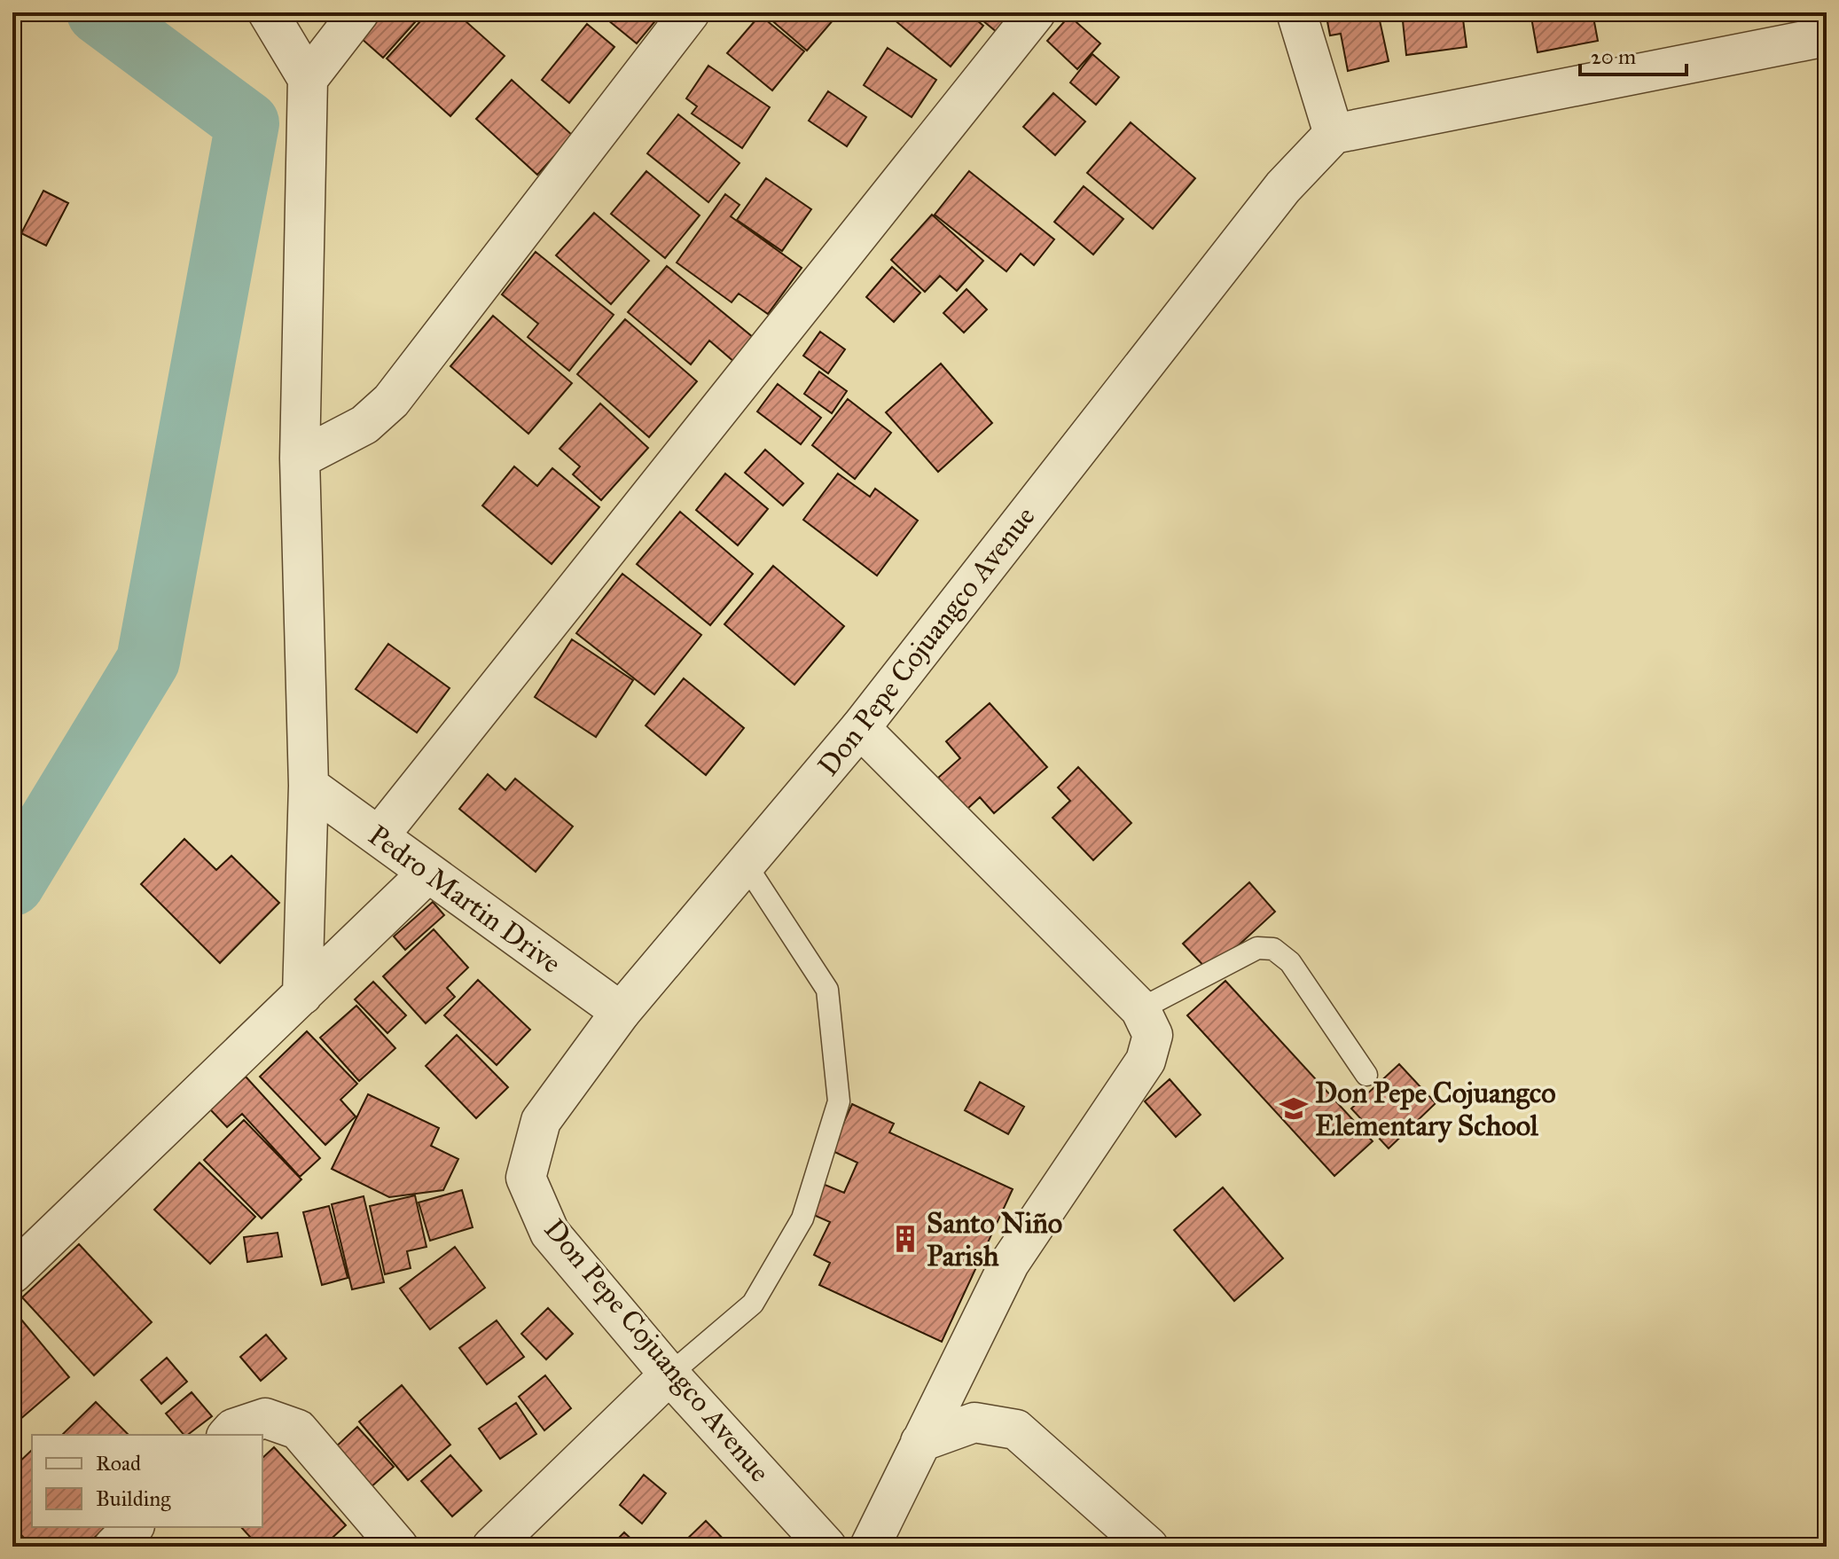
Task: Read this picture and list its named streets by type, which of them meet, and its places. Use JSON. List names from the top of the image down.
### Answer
{
  "streets": {
    "street": ["Don Pepe Cojuangco Avenue", "Pedro Martin Drive"]
  },
  "crossings": [
    ["Don Pepe Cojuangco Avenue", "Pedro Martin Drive"]
  ],
  "places": {
    "school or university": ["Don Pepe Cojuangco Elementary School"],
    "building": ["Santo Niño Parish"]
  },
  "legend": ["Road", "Building"],
  "scale_bar": "20 m"
}
